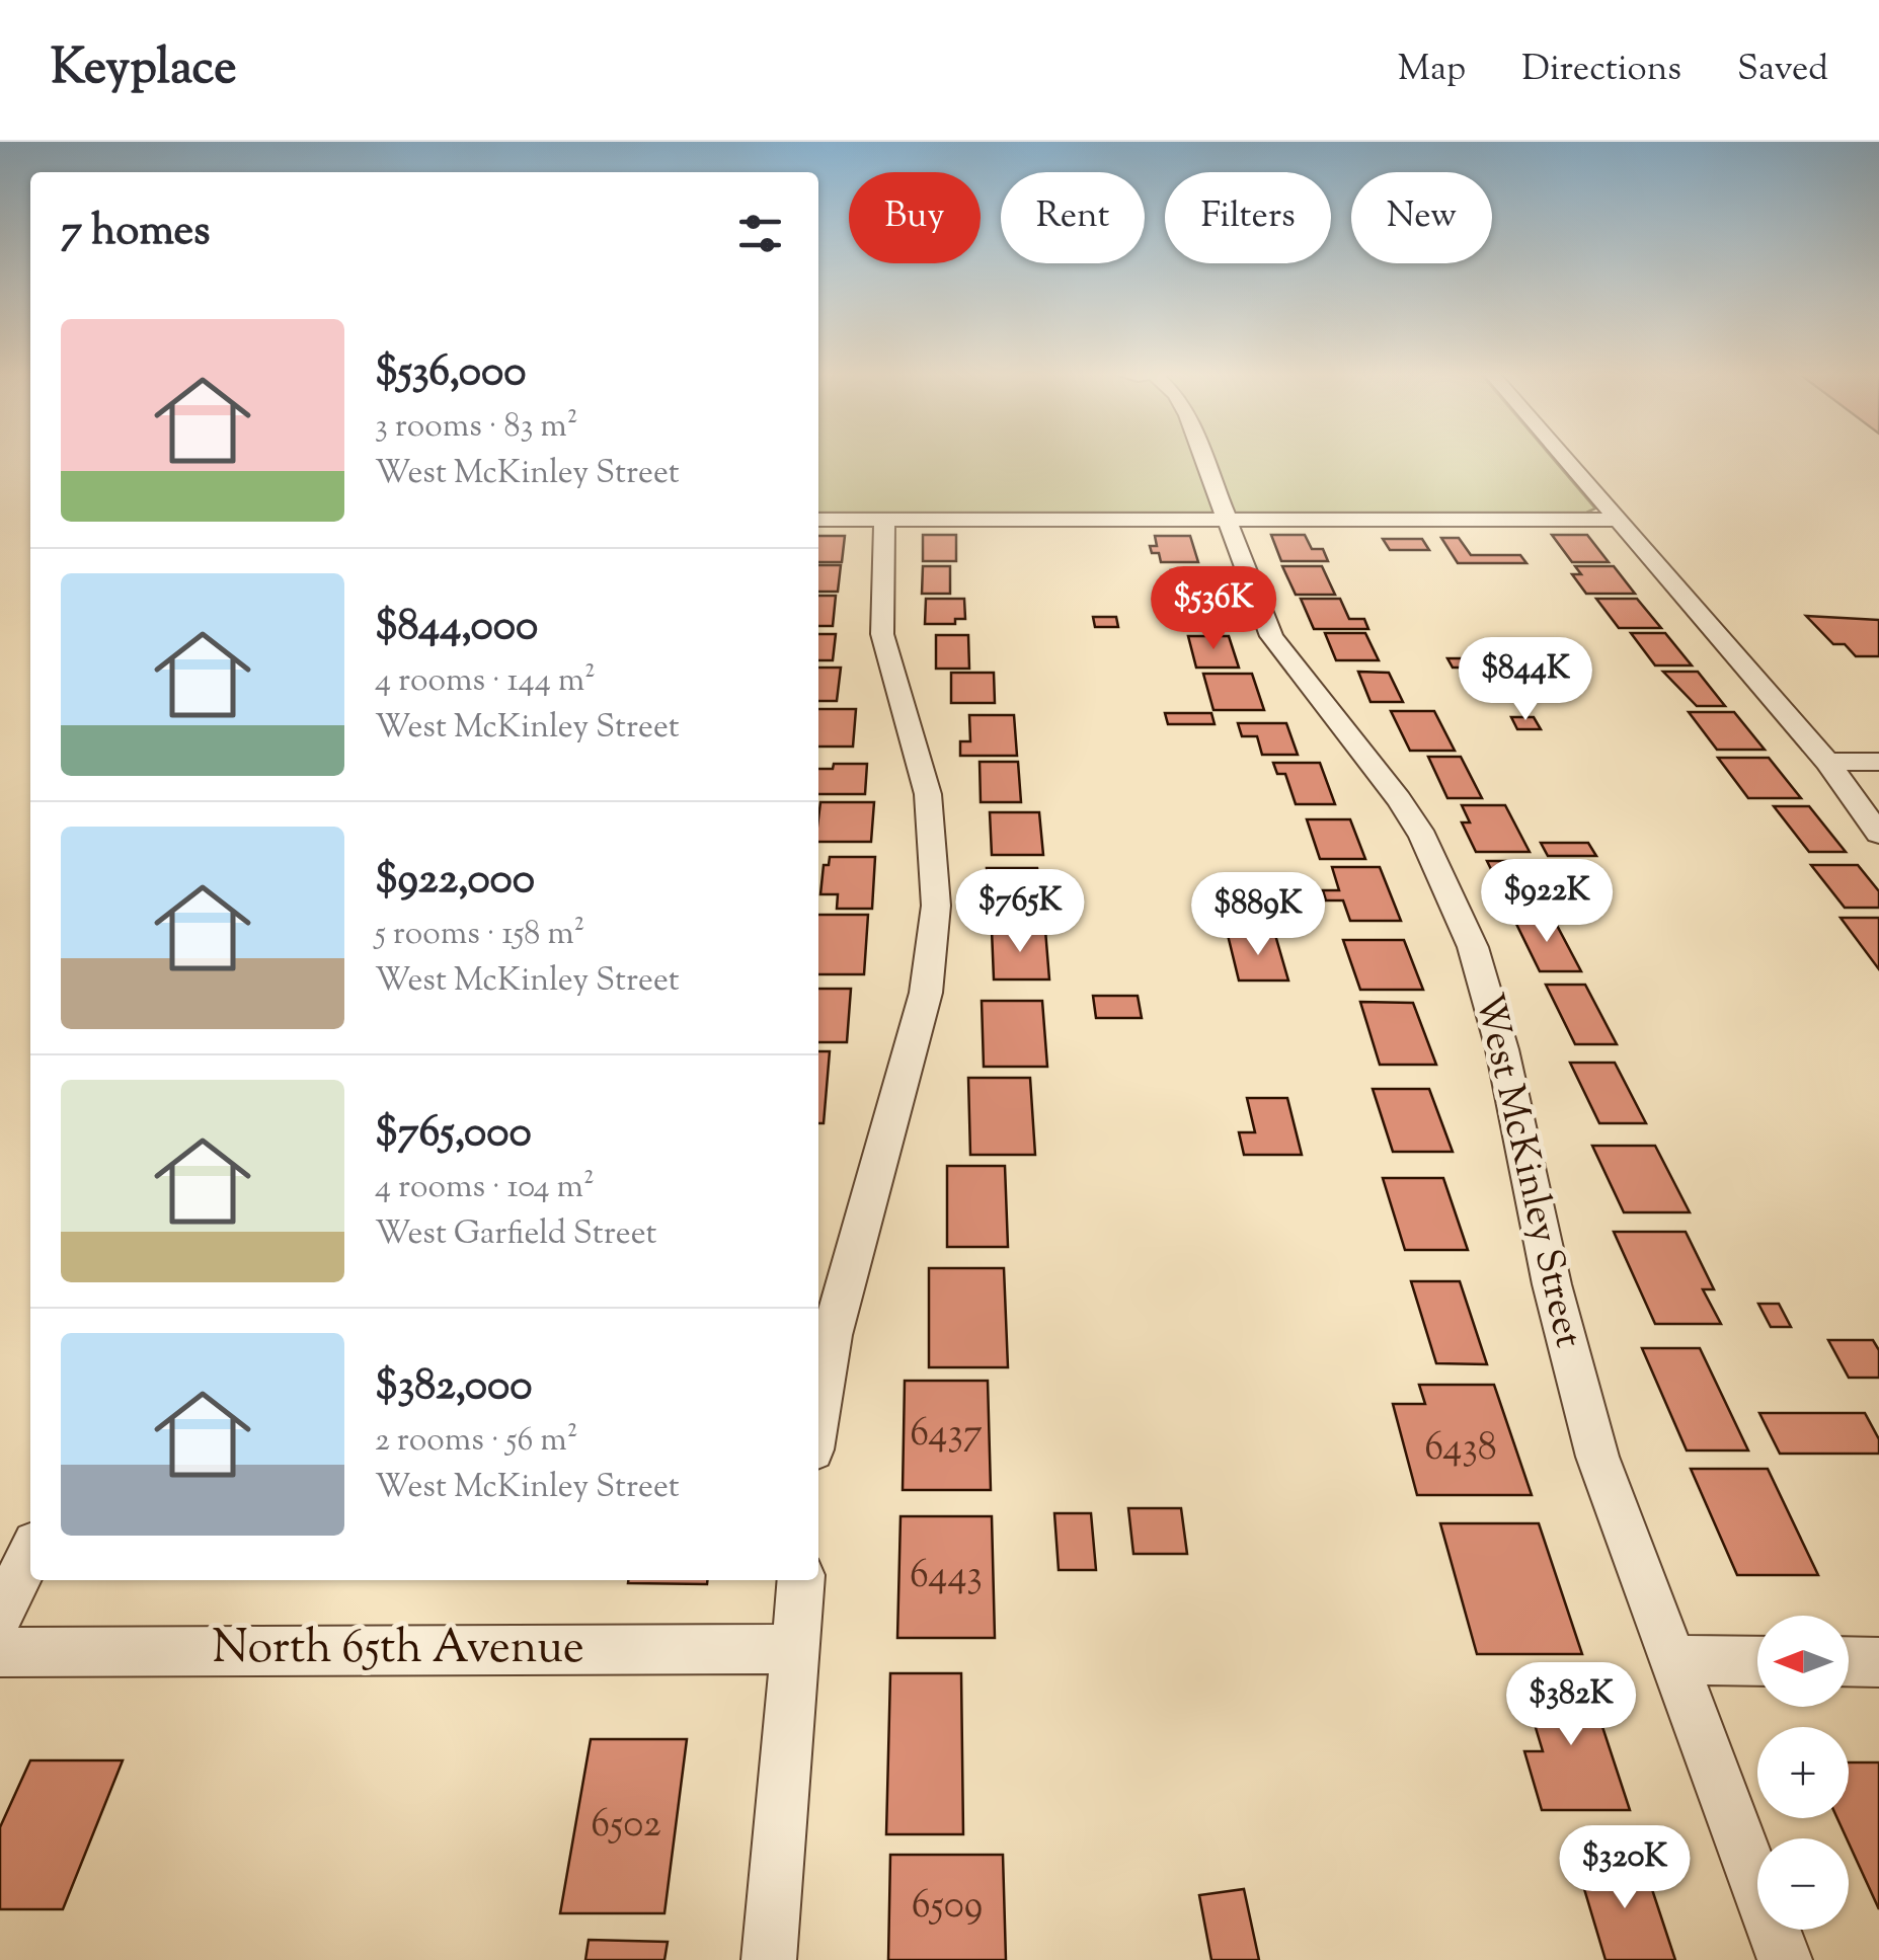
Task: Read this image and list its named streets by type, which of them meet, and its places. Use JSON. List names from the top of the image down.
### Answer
{
  "streets": {
    "street": ["West McKinley Street", "North 65th Avenue"]
  },
  "house_numbers": [
    "6437",
    "6438",
    "6443",
    "6502",
    "6509"
  ],
  "north": "left",
  "page": {
    "header": "Keyplace",
    "nav": ["Map", "Directions", "Saved"],
    "chip": [
      "Buy",
      "Rent",
      "Filters",
      "New"
    ],
    "heading": "7 homes",
    "list": [
      {
        "name": "$536,000",
        "note": "3 rooms · 83 m² · West McKinley Street"
      },
      {
        "name": "$844,000",
        "note": "4 rooms · 144 m² · West McKinley Street"
      },
      {
        "name": "$922,000",
        "note": "5 rooms · 158 m² · West McKinley Street"
      },
      {
        "name": "$765,000",
        "note": "4 rooms · 104 m² · West Garfield Street"
      },
      {
        "name": "$382,000",
        "note": "2 rooms · 56 m² · West McKinley Street"
      }
    ],
    "price": [
      "$536K",
      "$844K",
      "$922K",
      "$765K",
      "$889K",
      "$382K",
      "$320K"
    ],
    "map_buttons": ["+", "−"]
  }
}
